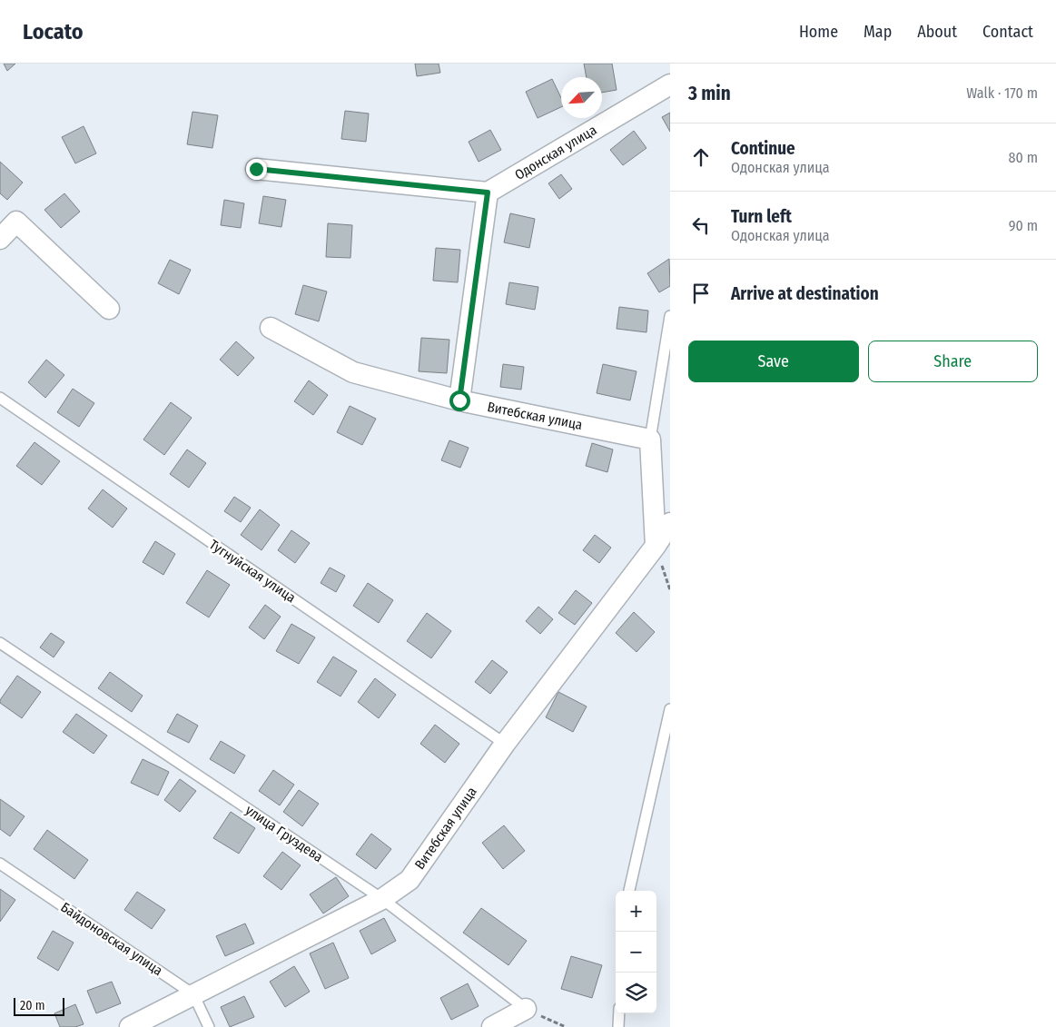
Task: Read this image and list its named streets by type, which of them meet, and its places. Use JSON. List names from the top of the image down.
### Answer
{
  "streets": {
    "street": ["Одонская улица", "Витебская улица"],
    "lane": ["Тугнуйская улица", "улица Груздева", "Байдоновская улица"]
  },
  "crossings": [
    ["Витебская улица", "Тугнуйская улица"],
    ["Витебская улица", "улица Груздева"],
    ["Витебская улица", "Байдоновская улица"]
  ],
  "scale_bar": "20 m",
  "north": "bottom left",
  "page": {
    "header": "Locato",
    "nav": [
      "Home",
      "Map",
      "About",
      "Contact"
    ],
    "heading": ["3 min", "Walk · 170 m"],
    "list": [
      ["Continue", "Одонская улица", "80 m"],
      ["Turn left", "Одонская улица", "90 m"],
      "Arrive at destination"
    ],
    "buttons": ["Save", "Share"],
    "map_buttons": ["+", "−"],
    "scale": "20 m"
  }
}
